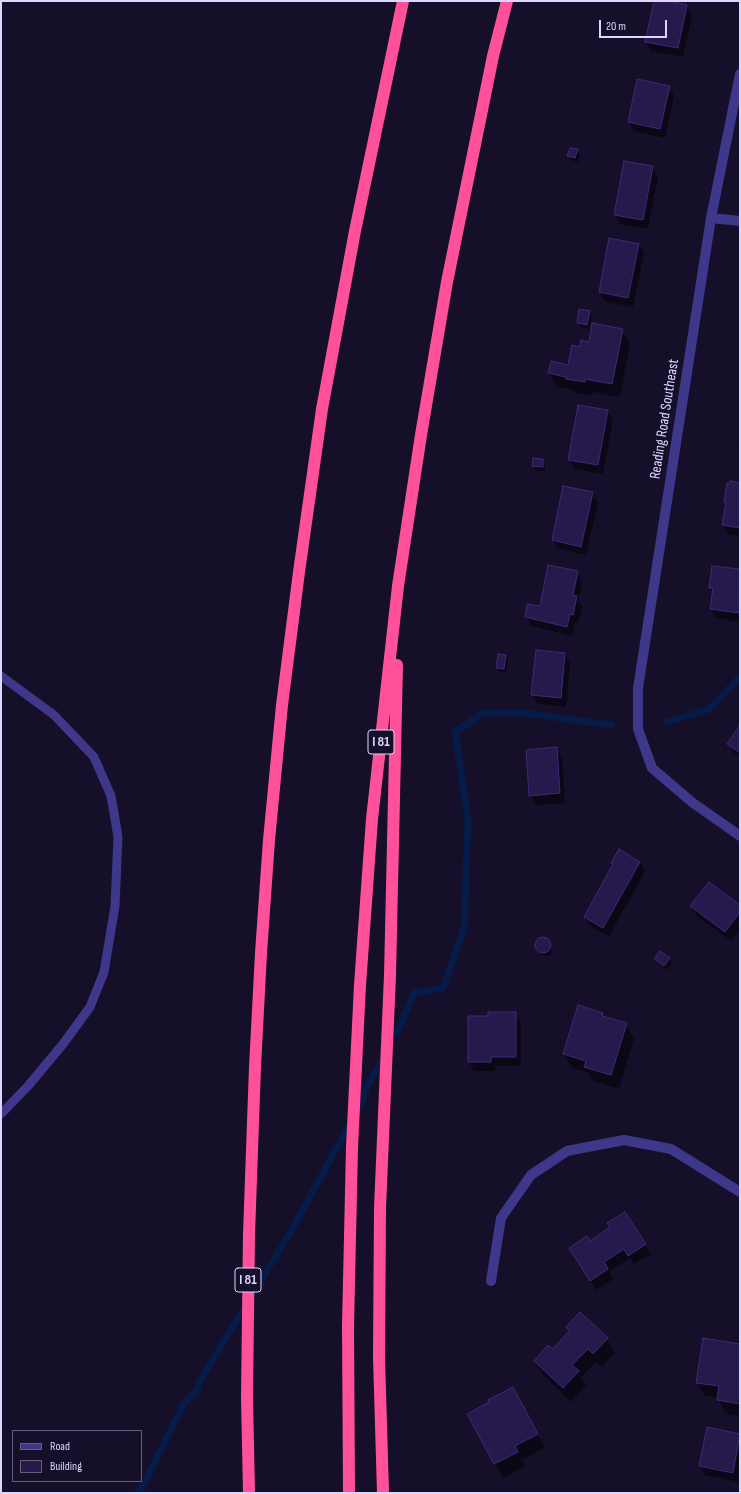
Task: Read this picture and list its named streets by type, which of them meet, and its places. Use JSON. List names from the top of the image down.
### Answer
{
  "streets": {
    "highway": ["I 81"],
    "street": ["Reading Road Southeast"]
  },
  "legend": ["Road", "Building"],
  "scale_bar": "20 m"
}
